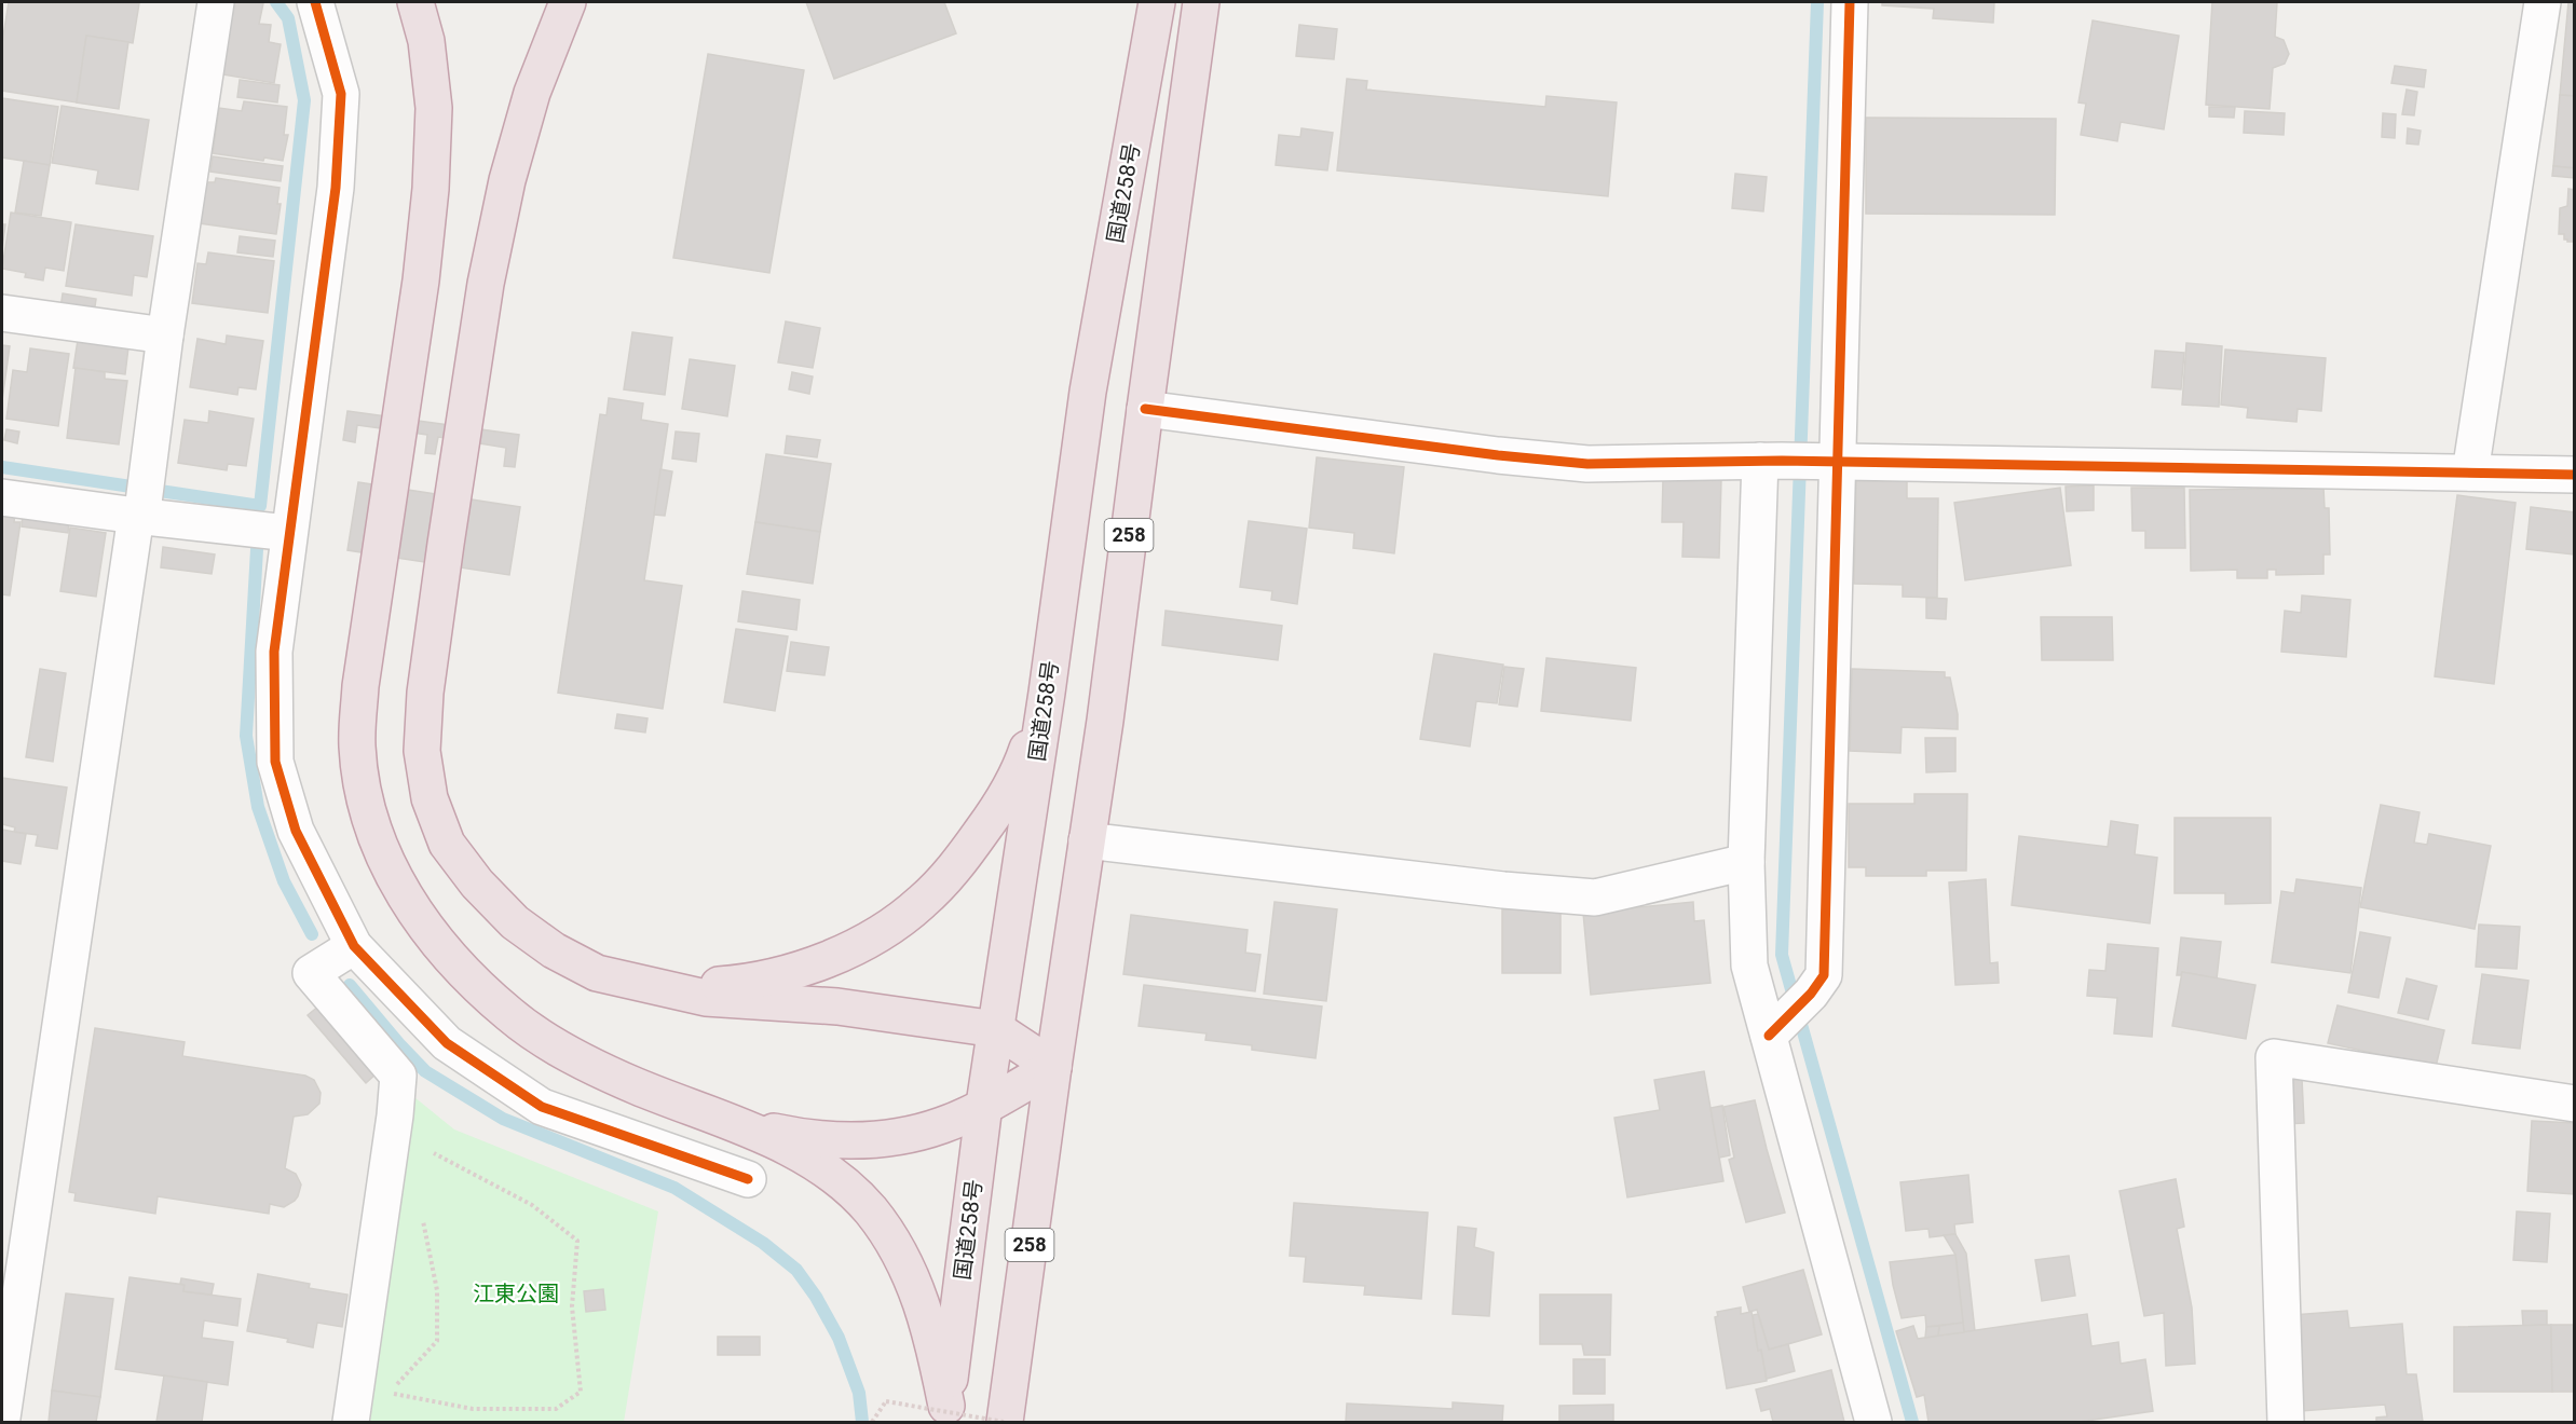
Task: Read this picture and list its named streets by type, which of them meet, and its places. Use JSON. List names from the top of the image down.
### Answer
{
  "streets": {
    "highway": ["国道258号", "258"]
  },
  "parks": ["江東公園"]
}
